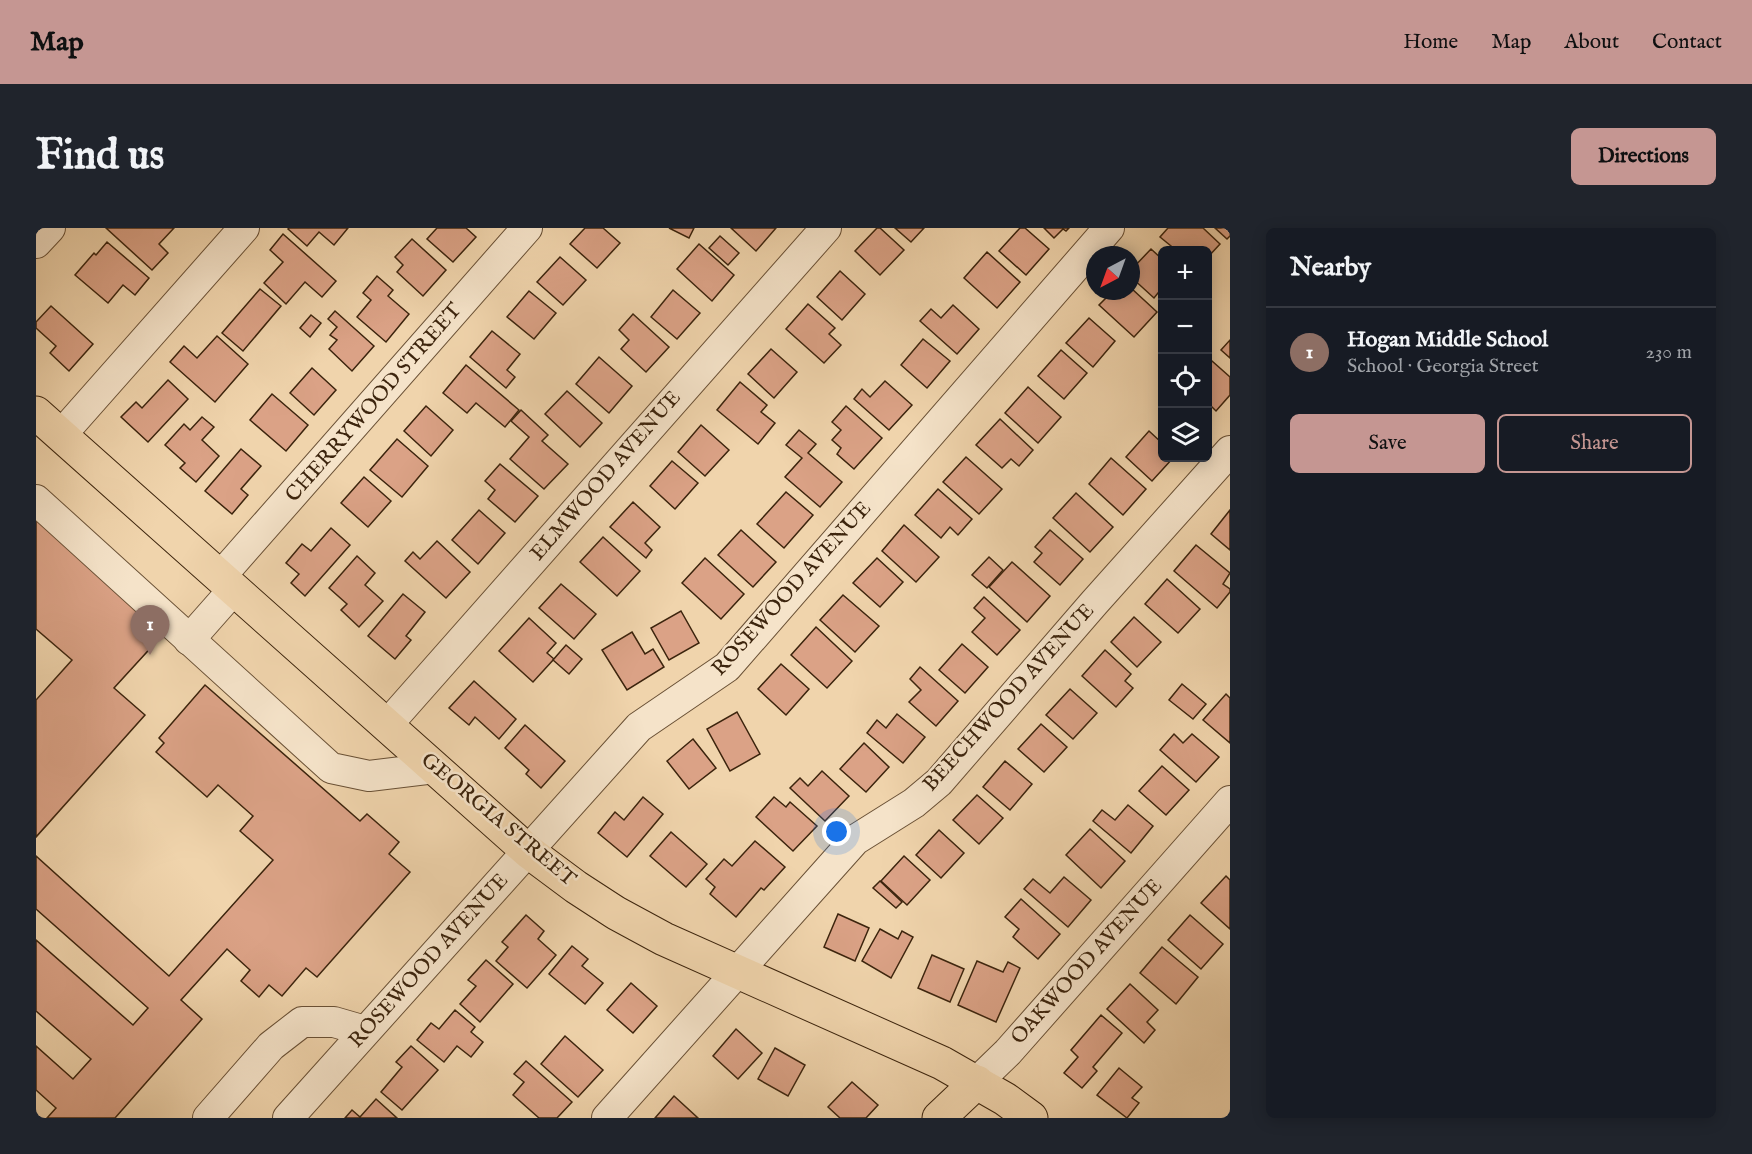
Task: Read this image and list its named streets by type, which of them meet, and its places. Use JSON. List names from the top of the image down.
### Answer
{
  "streets": {
    "main road": ["GEORGIA STREET", "OAKWOOD AVENUE"],
    "street": [
      "CHERRYWOOD STREET",
      "ELMWOOD AVENUE",
      "ROSEWOOD AVENUE",
      "BEECHWOOD AVENUE"
    ]
  },
  "crossings": [
    ["CHERRYWOOD STREET", "GEORGIA STREET"],
    ["ELMWOOD AVENUE", "GEORGIA STREET"],
    ["ROSEWOOD AVENUE", "GEORGIA STREET"],
    ["BEECHWOOD AVENUE", "GEORGIA STREET"],
    ["GEORGIA STREET", "OAKWOOD AVENUE"]
  ],
  "north": "bottom left",
  "page": {
    "header": "Map",
    "nav": [
      "Home",
      "Map",
      "About",
      "Contact"
    ],
    "buttons": [
      "Directions",
      ["Save", "Share"]
    ],
    "title": "Find us",
    "heading": "Nearby",
    "map_buttons": ["+", "−"],
    "list": [
      {
        "mark": "1",
        "name": "Hogan Middle School",
        "note": "School · Georgia Street",
        "value": "230 m"
      }
    ],
    "pins": "1"
  }
}
